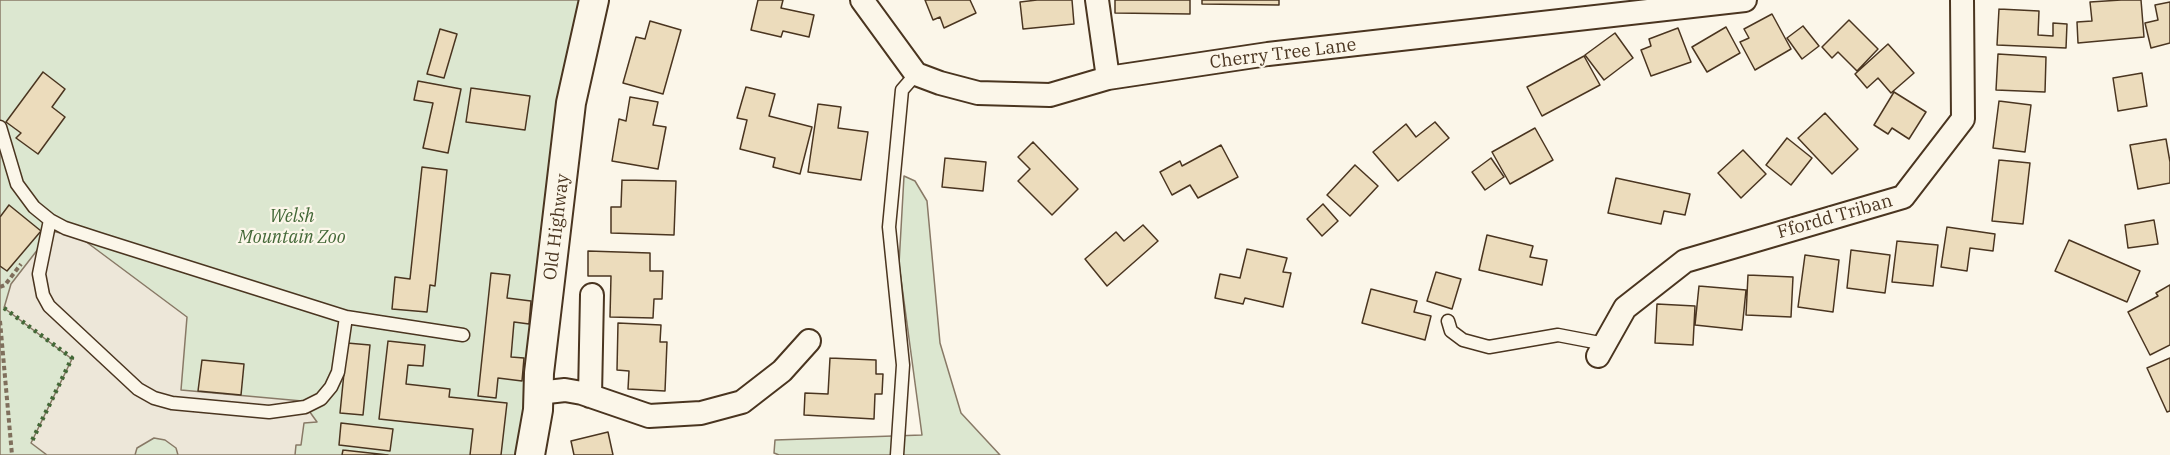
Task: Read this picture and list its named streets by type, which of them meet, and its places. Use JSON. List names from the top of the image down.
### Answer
{
  "streets": {
    "street": ["Cherry Tree Lane", "Ffordd Triban", "Old Highway"]
  },
  "parks": ["Welsh Mountain Zoo"]
}
